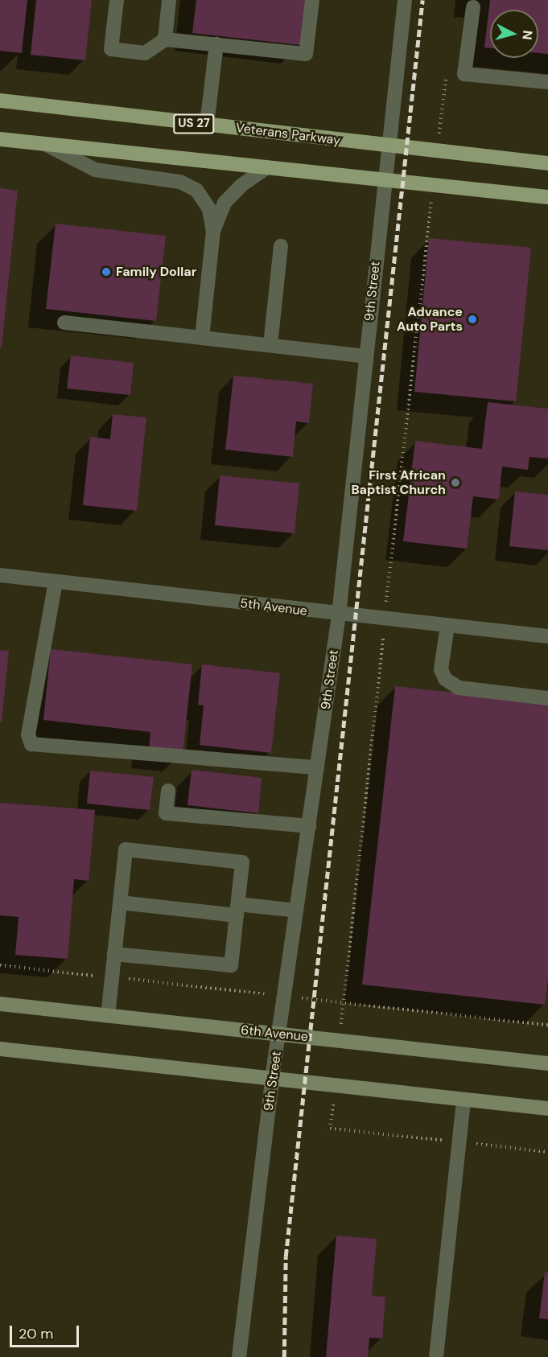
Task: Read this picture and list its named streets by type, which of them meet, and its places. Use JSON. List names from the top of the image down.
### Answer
{
  "streets": {
    "main road": ["US 27", "Veterans Parkway", "6th Avenue"],
    "street": ["9th Street", "5th Avenue"]
  },
  "crossings": [
    ["Veterans Parkway", "9th Street"],
    ["9th Street", "5th Avenue"],
    ["9th Street", "6th Avenue"]
  ],
  "places": ["Family Dollar", "Advance Auto Parts", "First African Baptist Church"],
  "scale_bar": "20 m",
  "north": "right"
}
